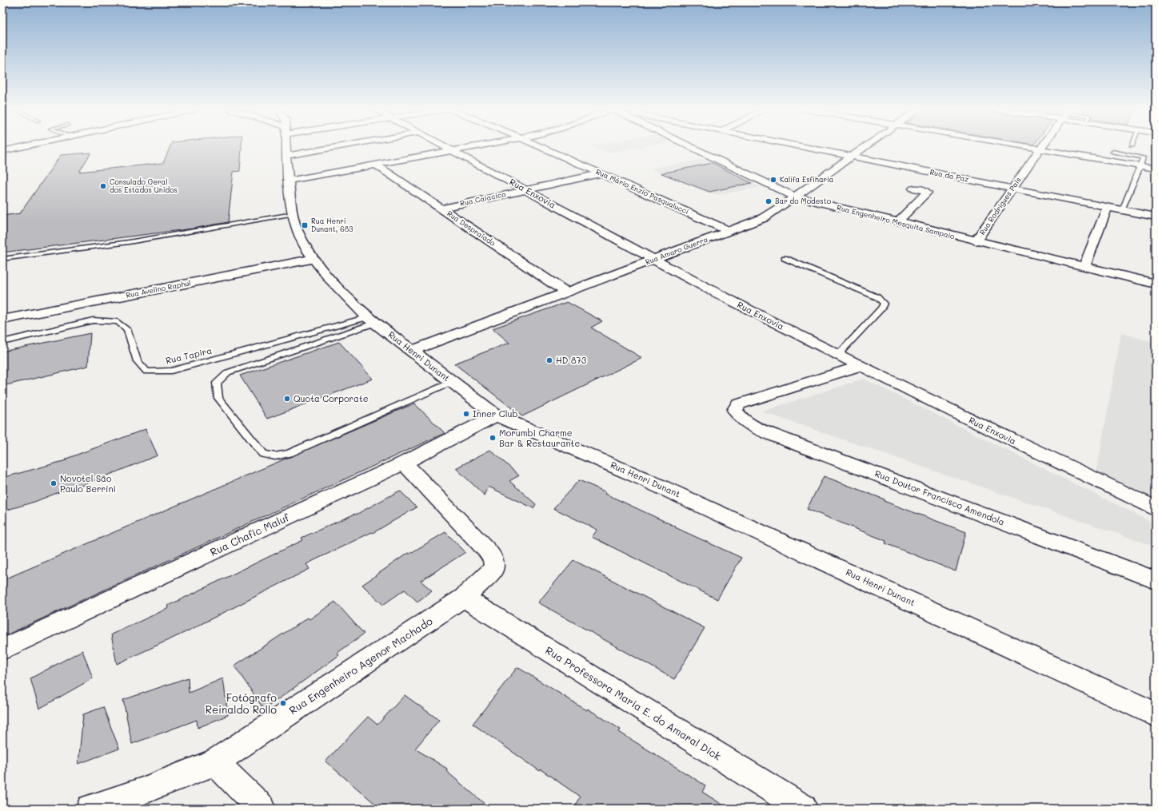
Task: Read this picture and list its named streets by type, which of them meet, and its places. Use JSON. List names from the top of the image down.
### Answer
{
  "streets": {
    "street": [
      "Rua da Paz",
      "Rua Mário Enzio Pasqualucci",
      "Rua Enxovia",
      "Rua Caiacica",
      "Rua Rodrigues Pais",
      "Rua Engenheiro Mesquita Sampaio",
      "Rua Despraiado",
      "Rua Amaro Guerra",
      "Rua Avelino Raphul",
      "Rua Henri Dunant",
      "Rua Doutor Francisco Amendola",
      "Rua Chafic Maluf",
      "Rua Engenheiro Agenor Machado",
      "Rua Professora Maria E. do Amaral Dick"
    ],
    "lane": ["Rua Tapira"]
  },
  "crossings": [
    ["Rua da Paz", "Rua Rodrigues Pais"],
    ["Rua da Paz", "Rua Amaro Guerra"],
    ["Rua Mário Enzio Pasqualucci", "Rua Caiacica"],
    ["Rua Mário Enzio Pasqualucci", "Rua Amaro Guerra"],
    ["Rua Enxovia", "Rua Caiacica"],
    ["Rua Enxovia", "Rua Amaro Guerra"],
    ["Rua Enxovia", "Rua Doutor Francisco Amendola"],
    ["Rua Caiacica", "Rua Despraiado"],
    ["Rua Rodrigues Pais", "Rua Engenheiro Mesquita Sampaio"],
    ["Rua Engenheiro Mesquita Sampaio", "Rua Amaro Guerra"],
    ["Rua Despraiado", "Rua Amaro Guerra"],
    ["Rua Amaro Guerra", "Rua Henri Dunant"],
    ["Rua Avelino Raphul", "Rua Henri Dunant"],
    ["Rua Tapira", "Rua Henri Dunant"],
    ["Rua Henri Dunant", "Rua Chafic Maluf"],
    ["Rua Chafic Maluf", "Rua Engenheiro Agenor Machado"],
    ["Rua Engenheiro Agenor Machado", "Rua Professora Maria E. do Amaral Dick"]
  ],
  "places": {
    "other": [
      "Kalifa Esfiharia",
      "Consulado Geral dos Estados Unidos",
      "Bar do Modesto",
      "HD 873",
      "Quota Corporate",
      "Inner Club",
      "Morumbi Charme Bar & Restaurante",
      "Novotel São Paulo Berrini",
      "Fotógrafo Reinaldo Rollo"
    ],
    "transit": ["Rua Henri Dunant, 683"]
  }
}
